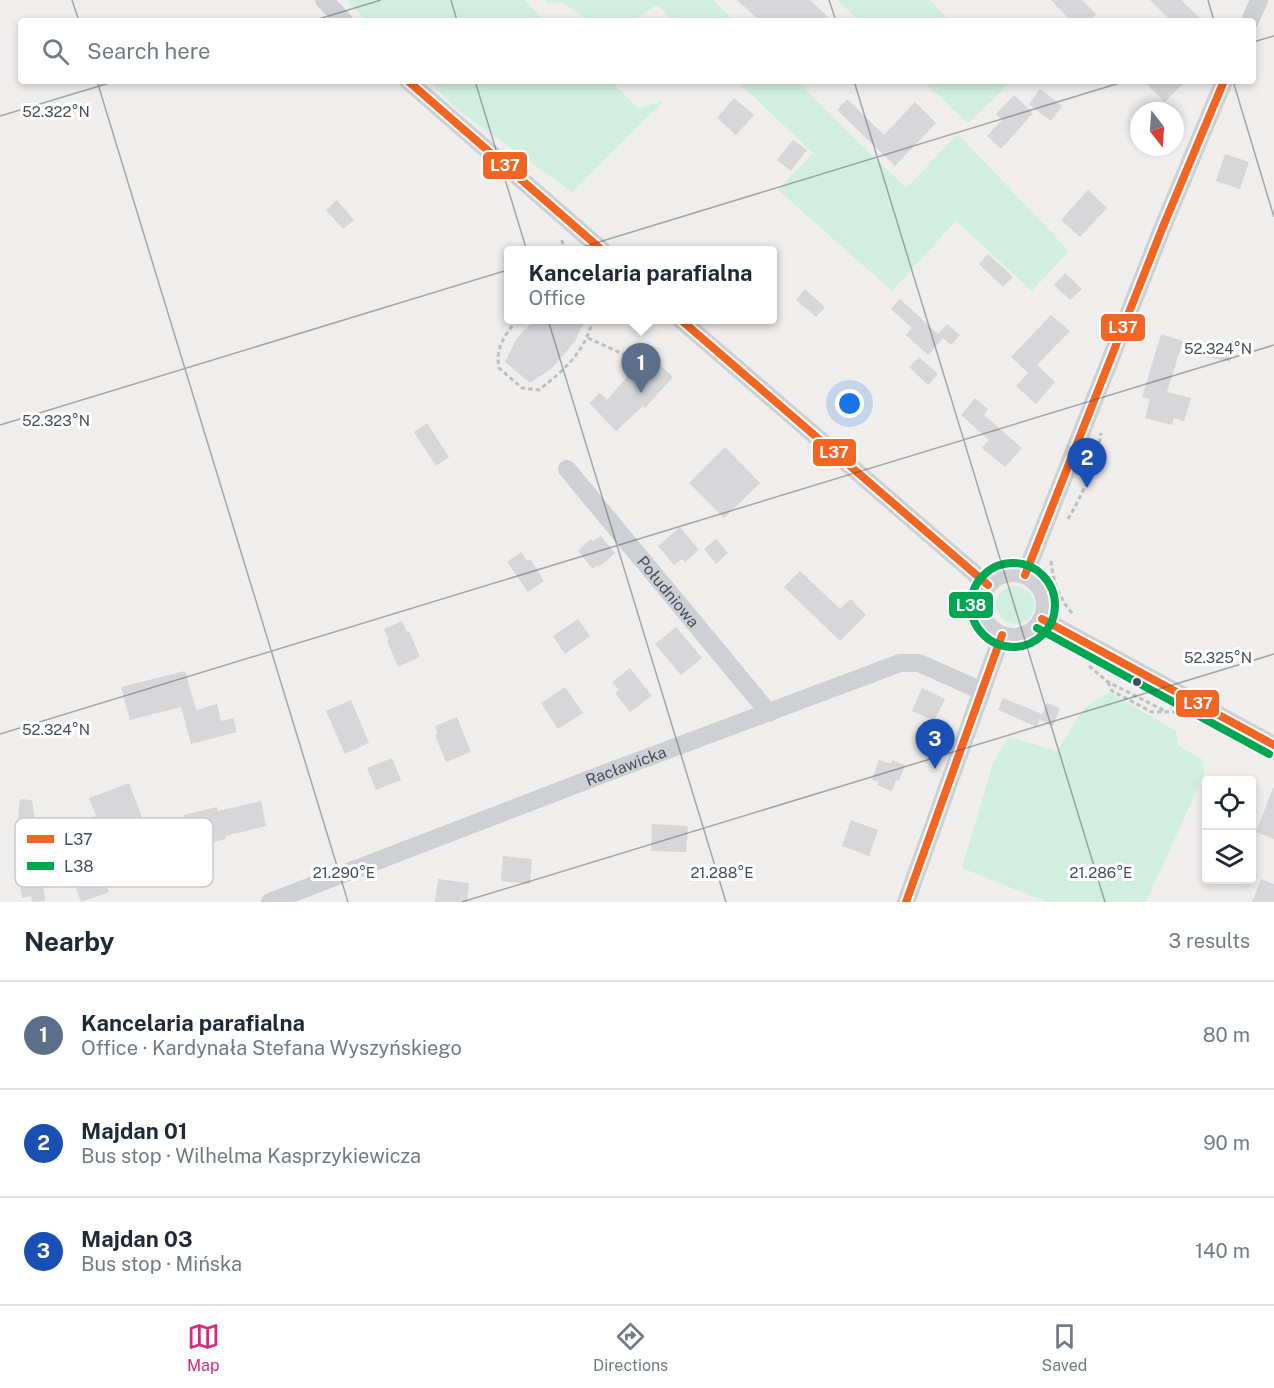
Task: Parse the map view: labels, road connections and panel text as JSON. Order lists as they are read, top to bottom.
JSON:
{
  "streets": {
    "street": ["Południowa", "Racławicka"]
  },
  "crossings": [
    ["Południowa", "Racławicka"]
  ],
  "lines": ["transit line L37", "transit line L38"],
  "legend": ["L37", "L38"],
  "north": "bottom",
  "page": {
    "search": "Search here",
    "popup": ["Kancelaria parafialna", "Office"],
    "pins": ["1", "2", "3"],
    "heading": ["Nearby", "3 results"],
    "list": [
      {
        "mark": "1",
        "name": "Kancelaria parafialna",
        "note": "Office · Kardynała Stefana Wyszyńskiego",
        "value": "80 m"
      },
      {
        "mark": "2",
        "name": "Majdan 01",
        "note": "Bus stop · Wilhelma Kasprzykiewicza",
        "value": "90 m"
      },
      {
        "mark": "3",
        "name": "Majdan 03",
        "note": "Bus stop · Mińska",
        "value": "140 m"
      }
    ],
    "nav": ["Map", "Directions", "Saved"]
  },
  "coordinates": [
    "52.322°N",
    "52.324°N",
    "52.323°N",
    "52.325°N",
    "21.290°E",
    "21.288°E",
    "21.286°E"
  ]
}
